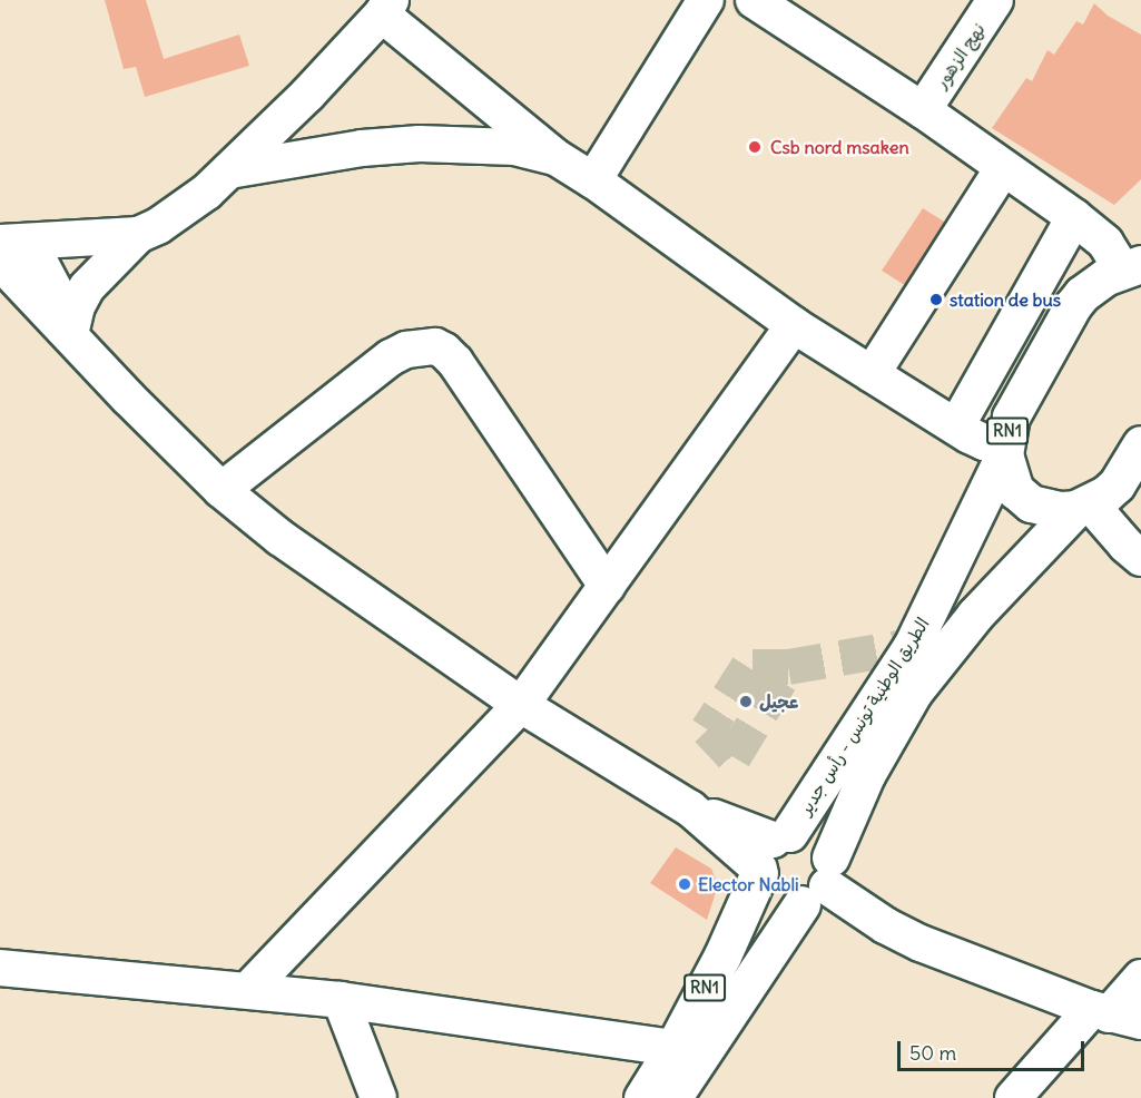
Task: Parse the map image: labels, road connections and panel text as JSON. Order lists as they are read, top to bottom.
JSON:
{
  "streets": {
    "main road": ["RN1", "الطريق الوطنية تونس - رأس جدير"],
    "street": ["نهج الزهور"]
  },
  "crossings": [
    ["RN1", "الطريق الوطنية تونس - رأس جدير"]
  ],
  "places": [
    "Csb nord msaken",
    "station de bus",
    "عجيل",
    "Elector Nabli"
  ],
  "scale_bar": "50 m"
}
